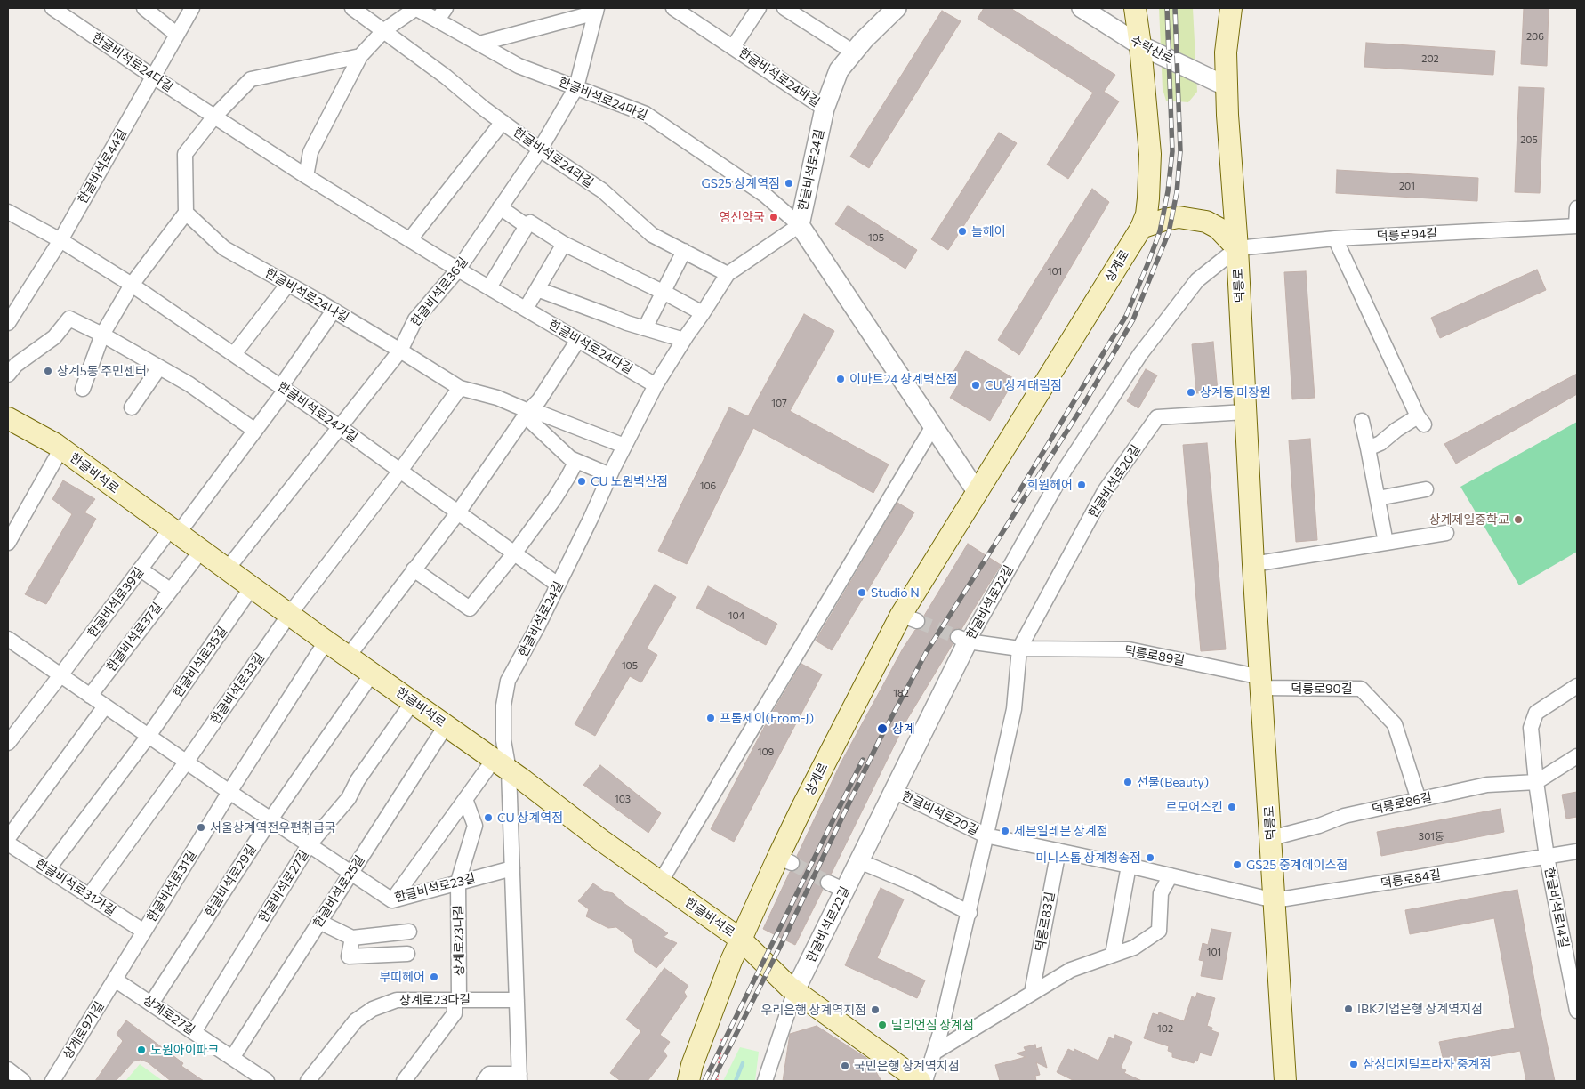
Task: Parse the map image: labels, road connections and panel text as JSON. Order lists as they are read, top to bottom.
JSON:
{
  "streets": {
    "main road": ["상계로", "덕릉로", "한글비석로"],
    "street": [
      "수락산로",
      "한글비석로24다길",
      "한글비석로24바길",
      "한글비석로24마길",
      "한글비석로24라길",
      "한글비석로44길",
      "한글비석로24길",
      "덕릉로94길",
      "한글비석로36길",
      "한글비석로24나길",
      "한글비석로24가길",
      "한글비석로20길",
      "한글비석로39길",
      "한글비석로22길",
      "한글비석로37길",
      "덕릉로89길",
      "한글비석로35길",
      "한글비석로33길",
      "덕릉로90길",
      "덕릉로86길",
      "덕릉로84길",
      "한글비석로29길",
      "한글비석로31길",
      "한글비석로27길",
      "한글비석로31가길",
      "한글비석로23길",
      "한글비석로25길",
      "한글비석로14길",
      "덕릉로83길",
      "상계로23나길",
      "상계로23다길",
      "상계로27길",
      "상계로9가길"
    ]
  },
  "crossings": [
    ["수락산로", "상계로"],
    ["수락산로", "덕릉로"],
    ["한글비석로24다길", "한글비석로44길"],
    ["한글비석로24다길", "한글비석로24길"],
    ["한글비석로24다길", "한글비석로36길"],
    ["한글비석로24바길", "한글비석로24길"],
    ["한글비석로24마길", "한글비석로24길"],
    ["한글비석로24마길", "한글비석로36길"],
    ["한글비석로24라길", "한글비석로24길"],
    ["한글비석로24라길", "한글비석로36길"],
    ["한글비석로44길", "한글비석로24가길"],
    ["한글비석로24길", "한글비석로24나길"],
    ["한글비석로24길", "한글비석로24가길"],
    ["한글비석로24길", "한글비석로"],
    ["덕릉로94길", "덕릉로"],
    ["덕릉로94길", "한글비석로22길"],
    ["상계로", "한글비석로"],
    ["덕릉로", "한글비석로20길"],
    ["덕릉로", "한글비석로22길"],
    ["덕릉로", "덕릉로89길"],
    ["덕릉로", "덕릉로90길"],
    ["덕릉로", "덕릉로86길"],
    ["덕릉로", "덕릉로84길"],
    ["한글비석로36길", "한글비석로24나길"],
    ["한글비석로36길", "한글비석로24가길"],
    ["한글비석로36길", "한글비석로"],
    ["한글비석로", "한글비석로39길"],
    ["한글비석로", "한글비석로22길"],
    ["한글비석로", "한글비석로37길"],
    ["한글비석로", "한글비석로35길"],
    ["한글비석로", "한글비석로33길"],
    ["한글비석로", "한글비석로29길"],
    ["한글비석로", "한글비석로31길"],
    ["한글비석로", "한글비석로27길"],
    ["한글비석로", "한글비석로25길"],
    ["한글비석로20길", "한글비석로22길"],
    ["한글비석로20길", "덕릉로89길"],
    ["덕릉로89길", "덕릉로90길"],
    ["한글비석로35길", "한글비석로31가길"],
    ["한글비석로33길", "한글비석로31가길"],
    ["덕릉로90길", "덕릉로86길"],
    ["덕릉로84길", "한글비석로14길"],
    ["한글비석로29길", "한글비석로23길"],
    ["한글비석로29길", "상계로27길"],
    ["한글비석로31길", "한글비석로31가길"],
    ["한글비석로31길", "한글비석로23길"],
    ["한글비석로31길", "상계로27길"],
    ["한글비석로31길", "상계로9가길"],
    ["한글비석로27길", "한글비석로23길"],
    ["한글비석로27길", "상계로27길"],
    ["한글비석로23길", "한글비석로25길"],
    ["한글비석로23길", "상계로23나길"],
    ["한글비석로25길", "상계로27길"],
    ["상계로23나길", "상계로23다길"],
    ["상계로27길", "상계로9가길"]
  ],
  "places": [
    "GS25 상계역점",
    "영신약국",
    "늘헤어",
    "상계5동 주민센터",
    "이마트24 상계벽산점",
    "CU 상계대림점",
    "상계동 미장원",
    "CU 노원벽산점",
    "희원헤어",
    "상계제일중학교",
    "Studio N",
    "프롬제이(From-J)",
    "상계",
    "선물(Beauty)",
    "르모어스킨",
    "CU 상계역점",
    "서울상계역전우편취급국",
    "세븐일레븐 상계점",
    "미니스톱 상계청송점",
    "GS25 중계에이스점",
    "부띠헤어",
    "IBK기업은행 상계역지점",
    "우리은행 상계역지점",
    "밀리언짐 상계점",
    "노원아이파크",
    "삼성디지털프라자 중계점",
    "국민은행 상계역지점"
  ],
  "house_numbers": [
    "206",
    "202",
    "205",
    "201",
    "105",
    "101",
    "107",
    "106",
    "104",
    "105",
    "182",
    "109",
    "103",
    "301동",
    "101",
    "102"
  ]
}
